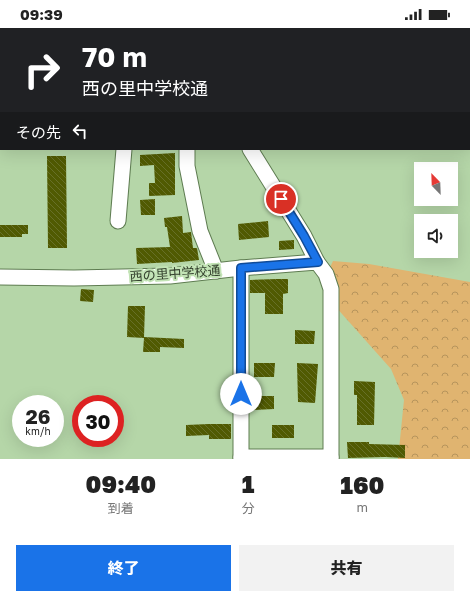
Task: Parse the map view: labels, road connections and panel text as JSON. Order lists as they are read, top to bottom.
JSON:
{
  "streets": {
    "street": ["西の里中学校通"]
  },
  "north": "top left",
  "page": {
    "status": "09:39",
    "turn": ["70 m", "西の里中学校通"],
    "then": "その先",
    "speed": "26 km/h",
    "limit": "30",
    "eta": [
      "09:40",
      "到着",
      "1",
      "分",
      "160",
      "m"
    ],
    "buttons": ["終了", "共有"]
  }
}
